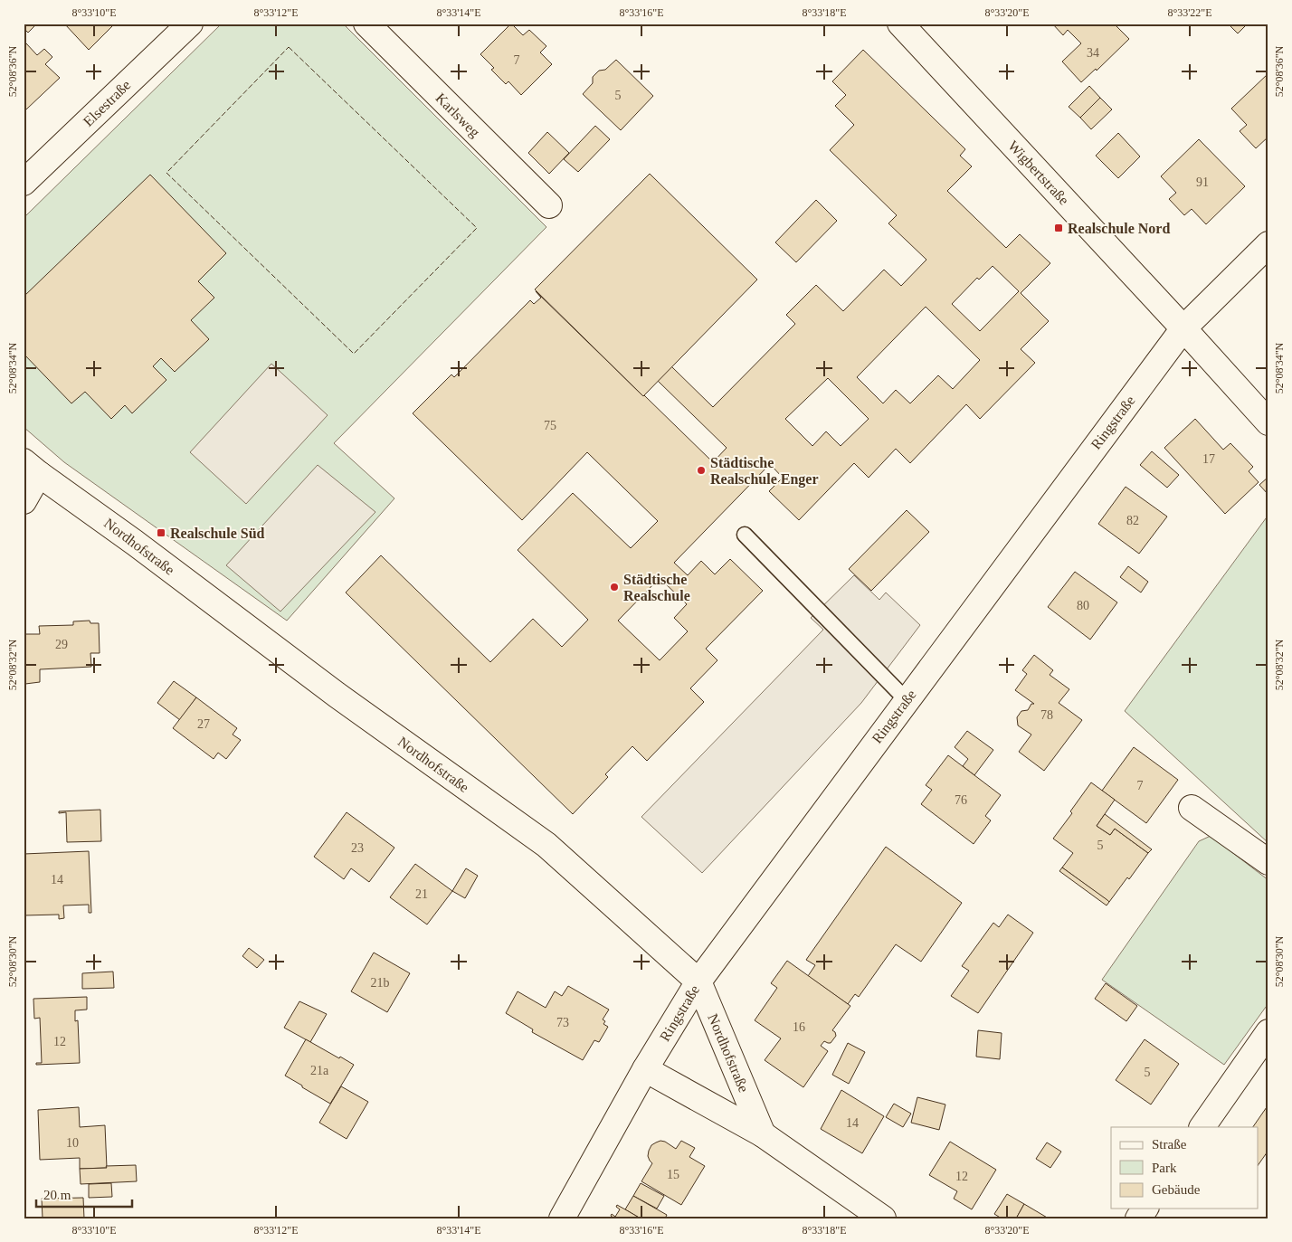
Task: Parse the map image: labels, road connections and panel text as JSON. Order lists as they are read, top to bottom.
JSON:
{
  "streets": {
    "street": [
      "Elsestraße",
      "Karlsweg",
      "Wigbertstraße",
      "Ringstraße",
      "Nordhofstraße"
    ]
  },
  "crossings": [
    ["Wigbertstraße", "Ringstraße"],
    ["Ringstraße", "Nordhofstraße"]
  ],
  "places": {
    "transit": ["Realschule Nord", "Realschule Süd"],
    "other": ["Städtische Realschule Enger", "Städtische Realschule"]
  },
  "house_numbers": [
    "34",
    "7",
    "5",
    "91",
    "75",
    "17",
    "82",
    "80",
    "29",
    "78",
    "27",
    "7",
    "76",
    "5",
    "23",
    "14",
    "21",
    "21b",
    "73",
    "16",
    "12",
    "21a",
    "5",
    "14",
    "10",
    "15",
    "12"
  ],
  "legend": ["Straße", "Park", "Gebäude"],
  "scale_bar": "20 m",
  "coordinates": [
    "8°33'10\"E",
    "8°33'12\"E",
    "8°33'14\"E",
    "8°33'16\"E",
    "8°33'18\"E",
    "8°33'20\"E",
    "8°33'22\"E",
    "52°08'36\"N",
    "52°08'34\"N",
    "52°08'32\"N",
    "52°08'30\"N"
  ]
}
